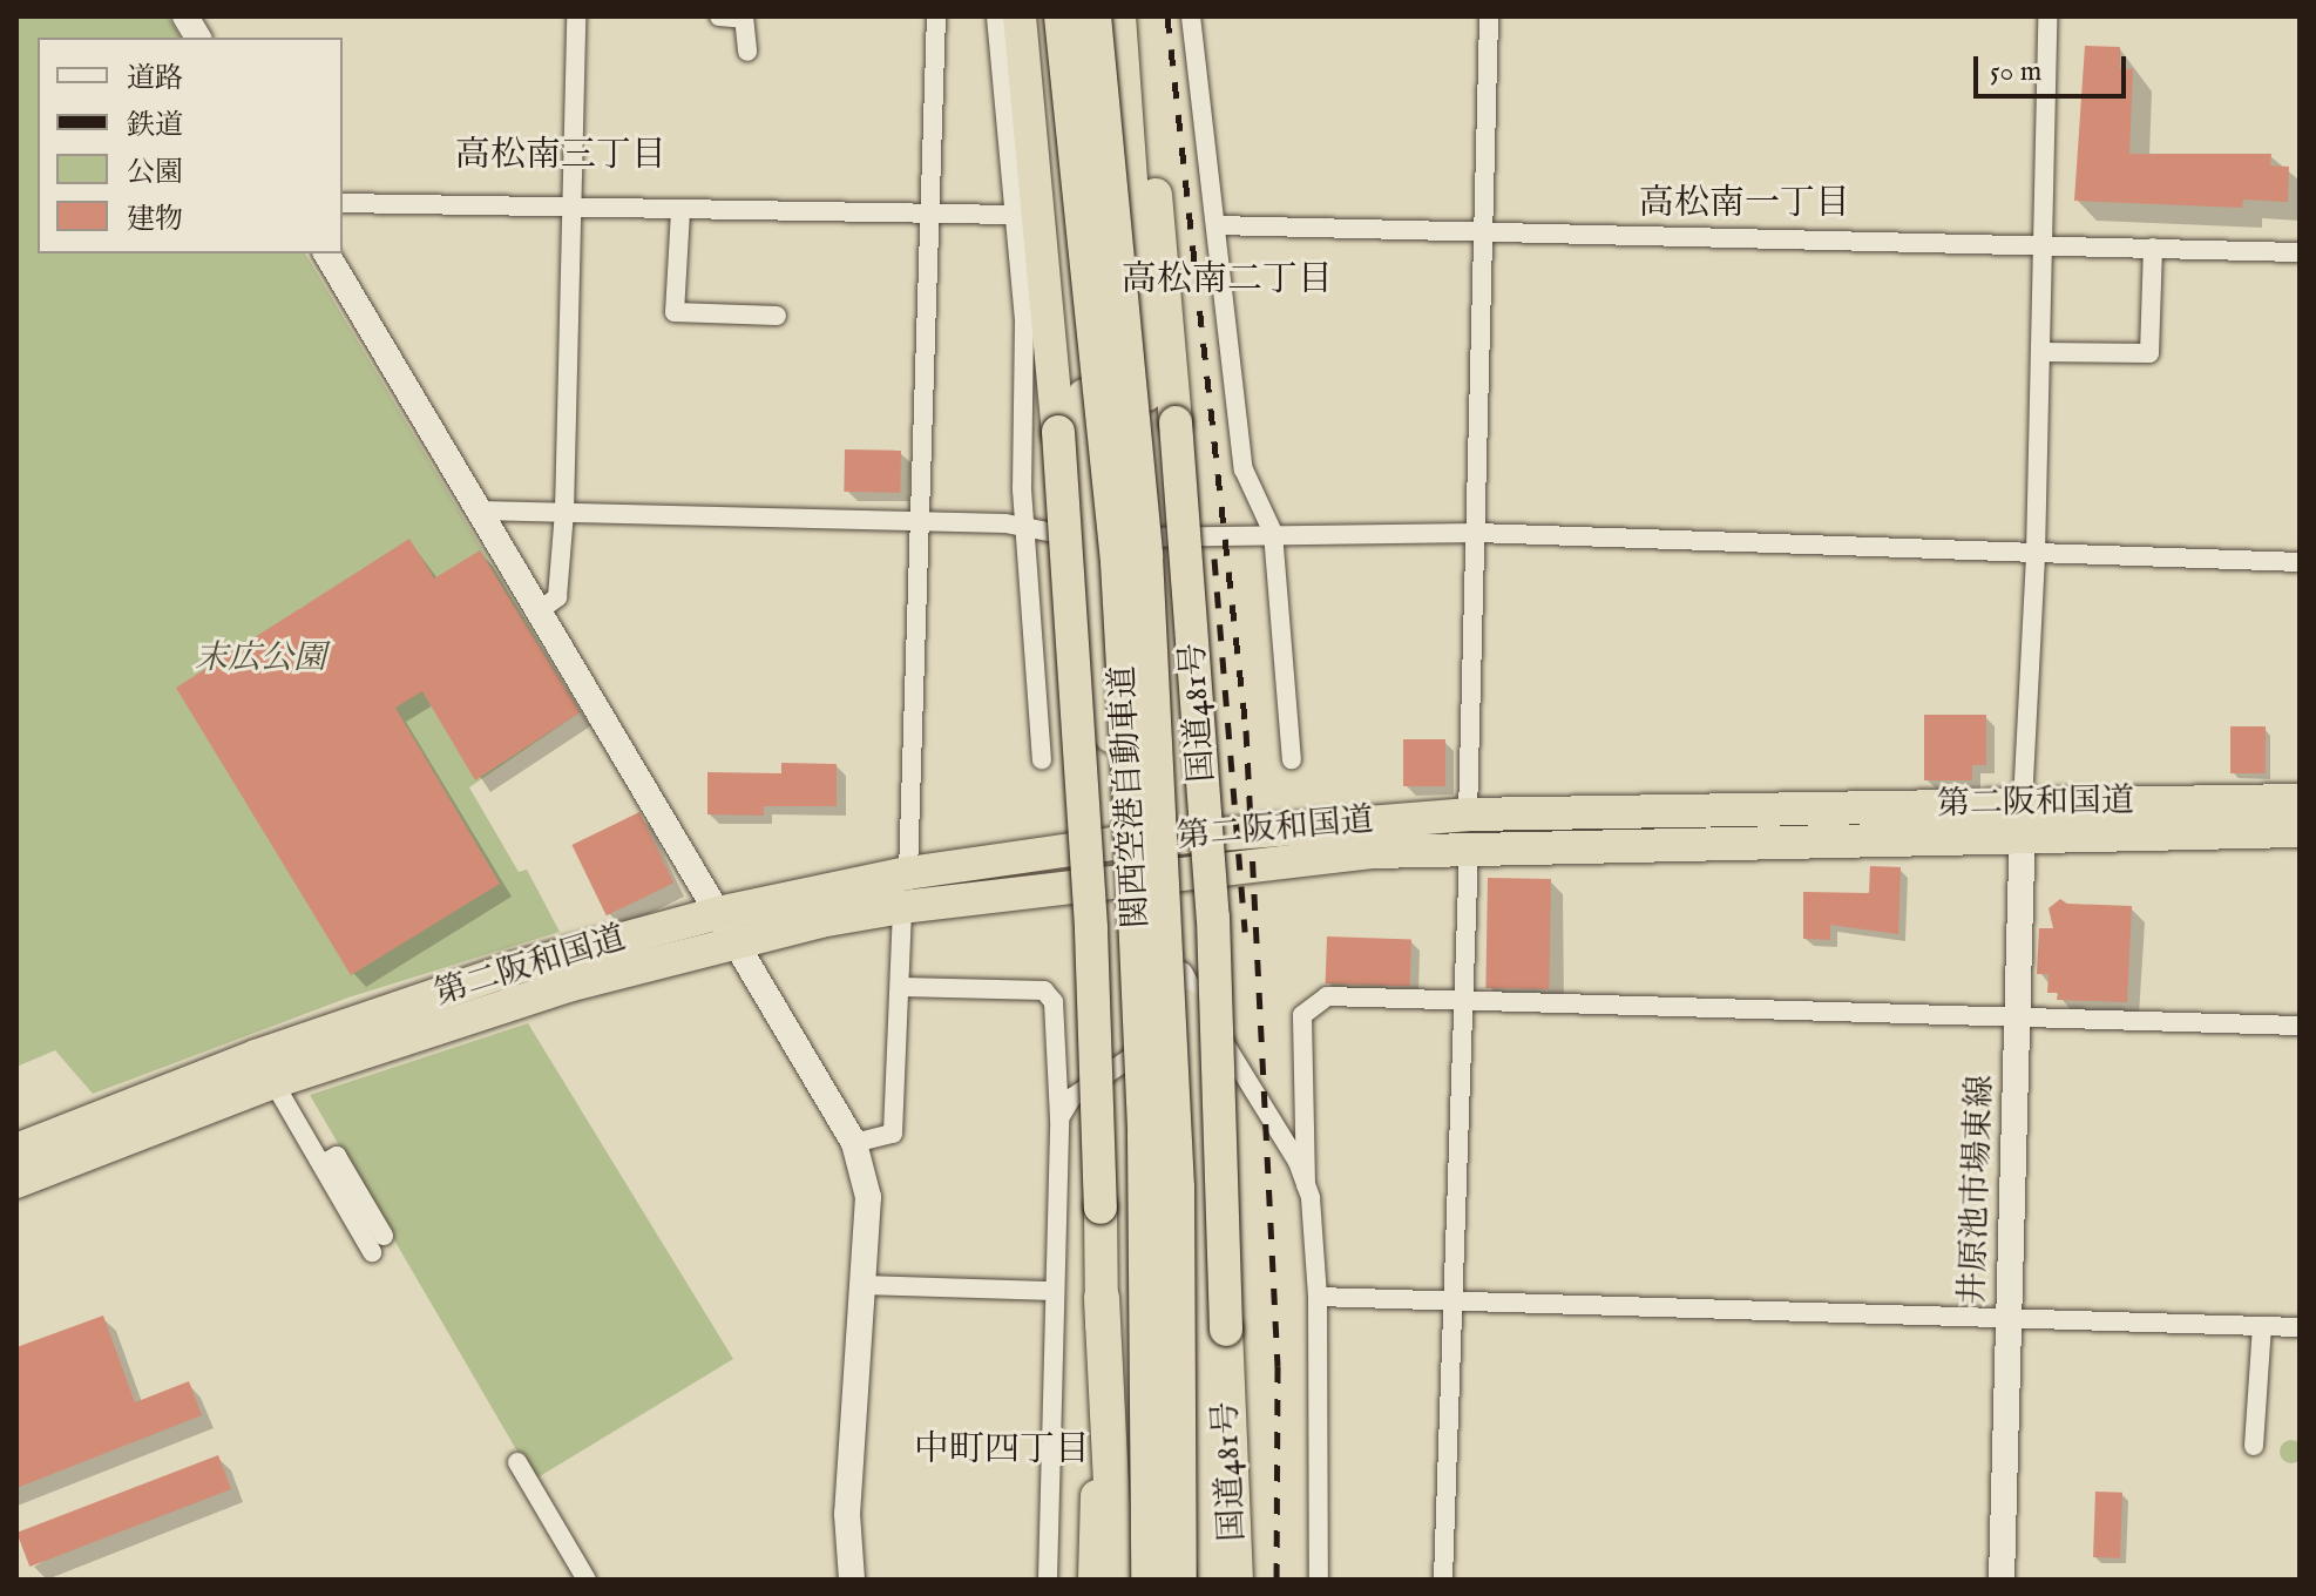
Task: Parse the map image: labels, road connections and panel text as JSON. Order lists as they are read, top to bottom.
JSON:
{
  "streets": {
    "highway": ["国道481号", "関西空港自動車道", "第二阪和国道"],
    "street": ["井原池市場東線"]
  },
  "crossings": [
    ["第二阪和国道", "井原池市場東線"]
  ],
  "districts": [
    "高松南三丁目",
    "高松南一丁目",
    "高松南二丁目",
    "中町四丁目"
  ],
  "parks": ["末広公園"],
  "legend": [
    "道路",
    "鉄道",
    "公園",
    "建物"
  ],
  "scale_bar": "50 m"
}
